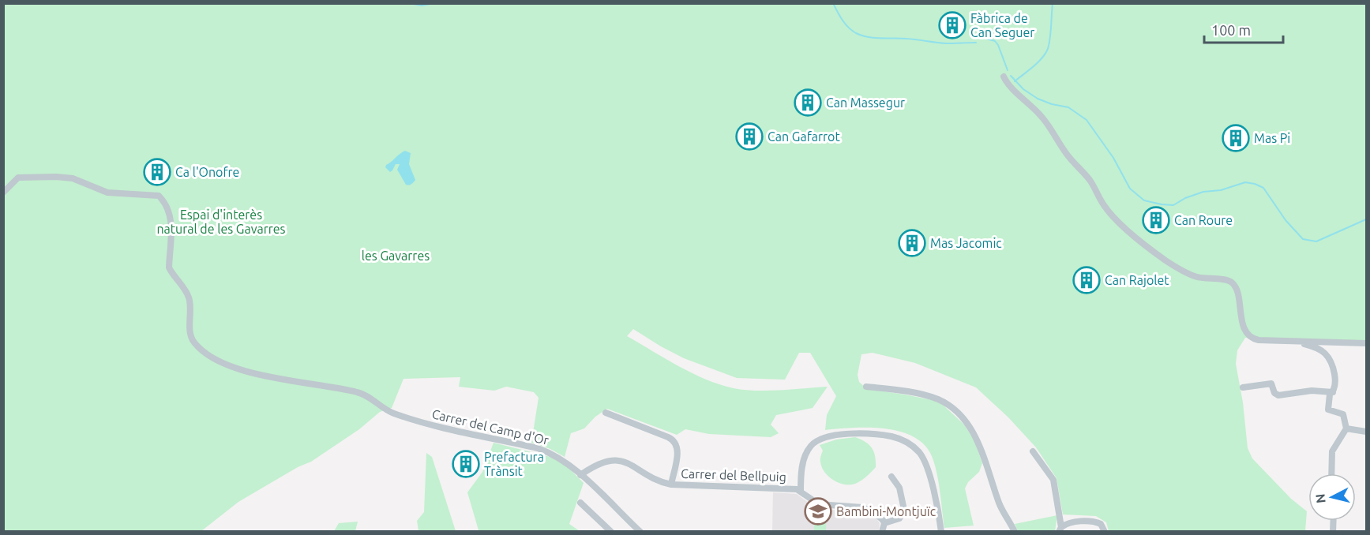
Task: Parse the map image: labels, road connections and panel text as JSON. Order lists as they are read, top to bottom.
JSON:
{
  "streets": {
    "street": ["Carrer del Camp d'Or", "Carrer del Bellpuig"]
  },
  "crossings": [
    ["Carrer del Camp d'Or", "Carrer del Bellpuig"]
  ],
  "parks": ["Espai d'interès natural de les Gavarres", "les Gavarres"],
  "places": {
    "building": [
      "Fàbrica de Can Seguer",
      "Can Massegur",
      "Can Gafarrot",
      "Mas Pi",
      "Ca l'Onofre",
      "Can Roure",
      "Mas Jacomic",
      "Can Rajolet",
      "Prefactura Trànsit"
    ],
    "school or university": ["Bambini-Montjuïc"]
  },
  "scale_bar": "100 m",
  "north": "left"
}
